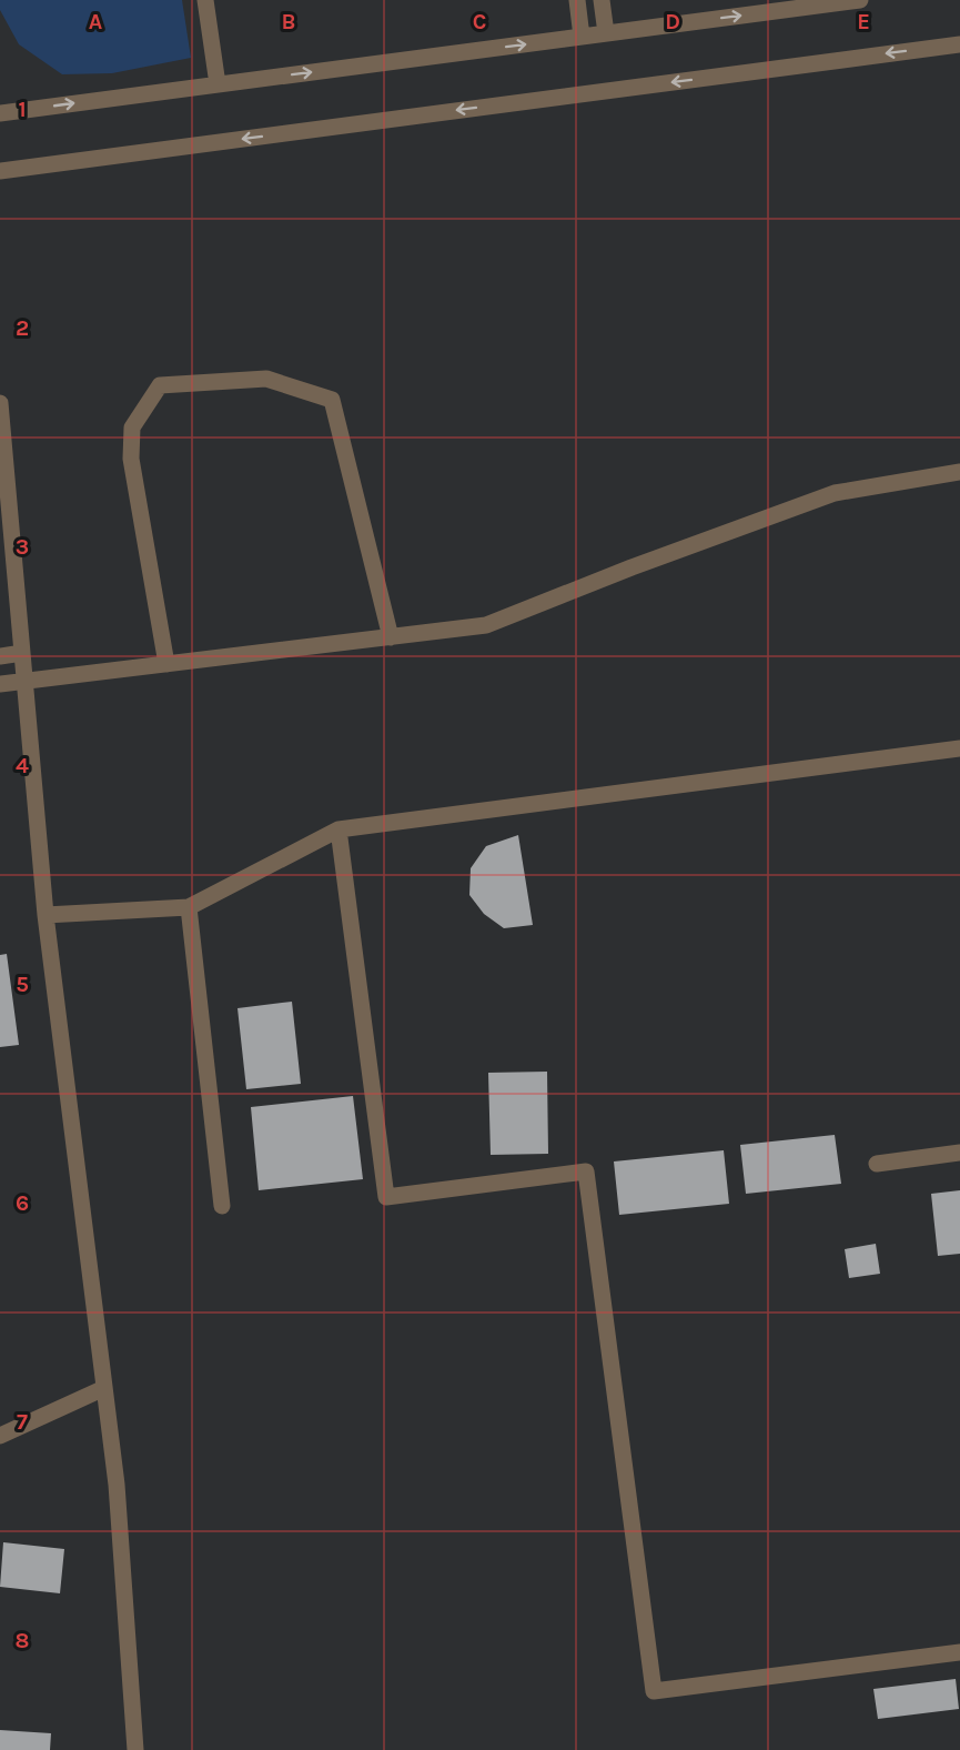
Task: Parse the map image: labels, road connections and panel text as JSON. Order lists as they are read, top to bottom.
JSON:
{
  "grid": {
    "columns": [
      "A",
      "B",
      "C",
      "D",
      "E"
    ],
    "rows": [
      "1",
      "2",
      "3",
      "4",
      "5",
      "6",
      "7",
      "8"
    ]
  }
}
